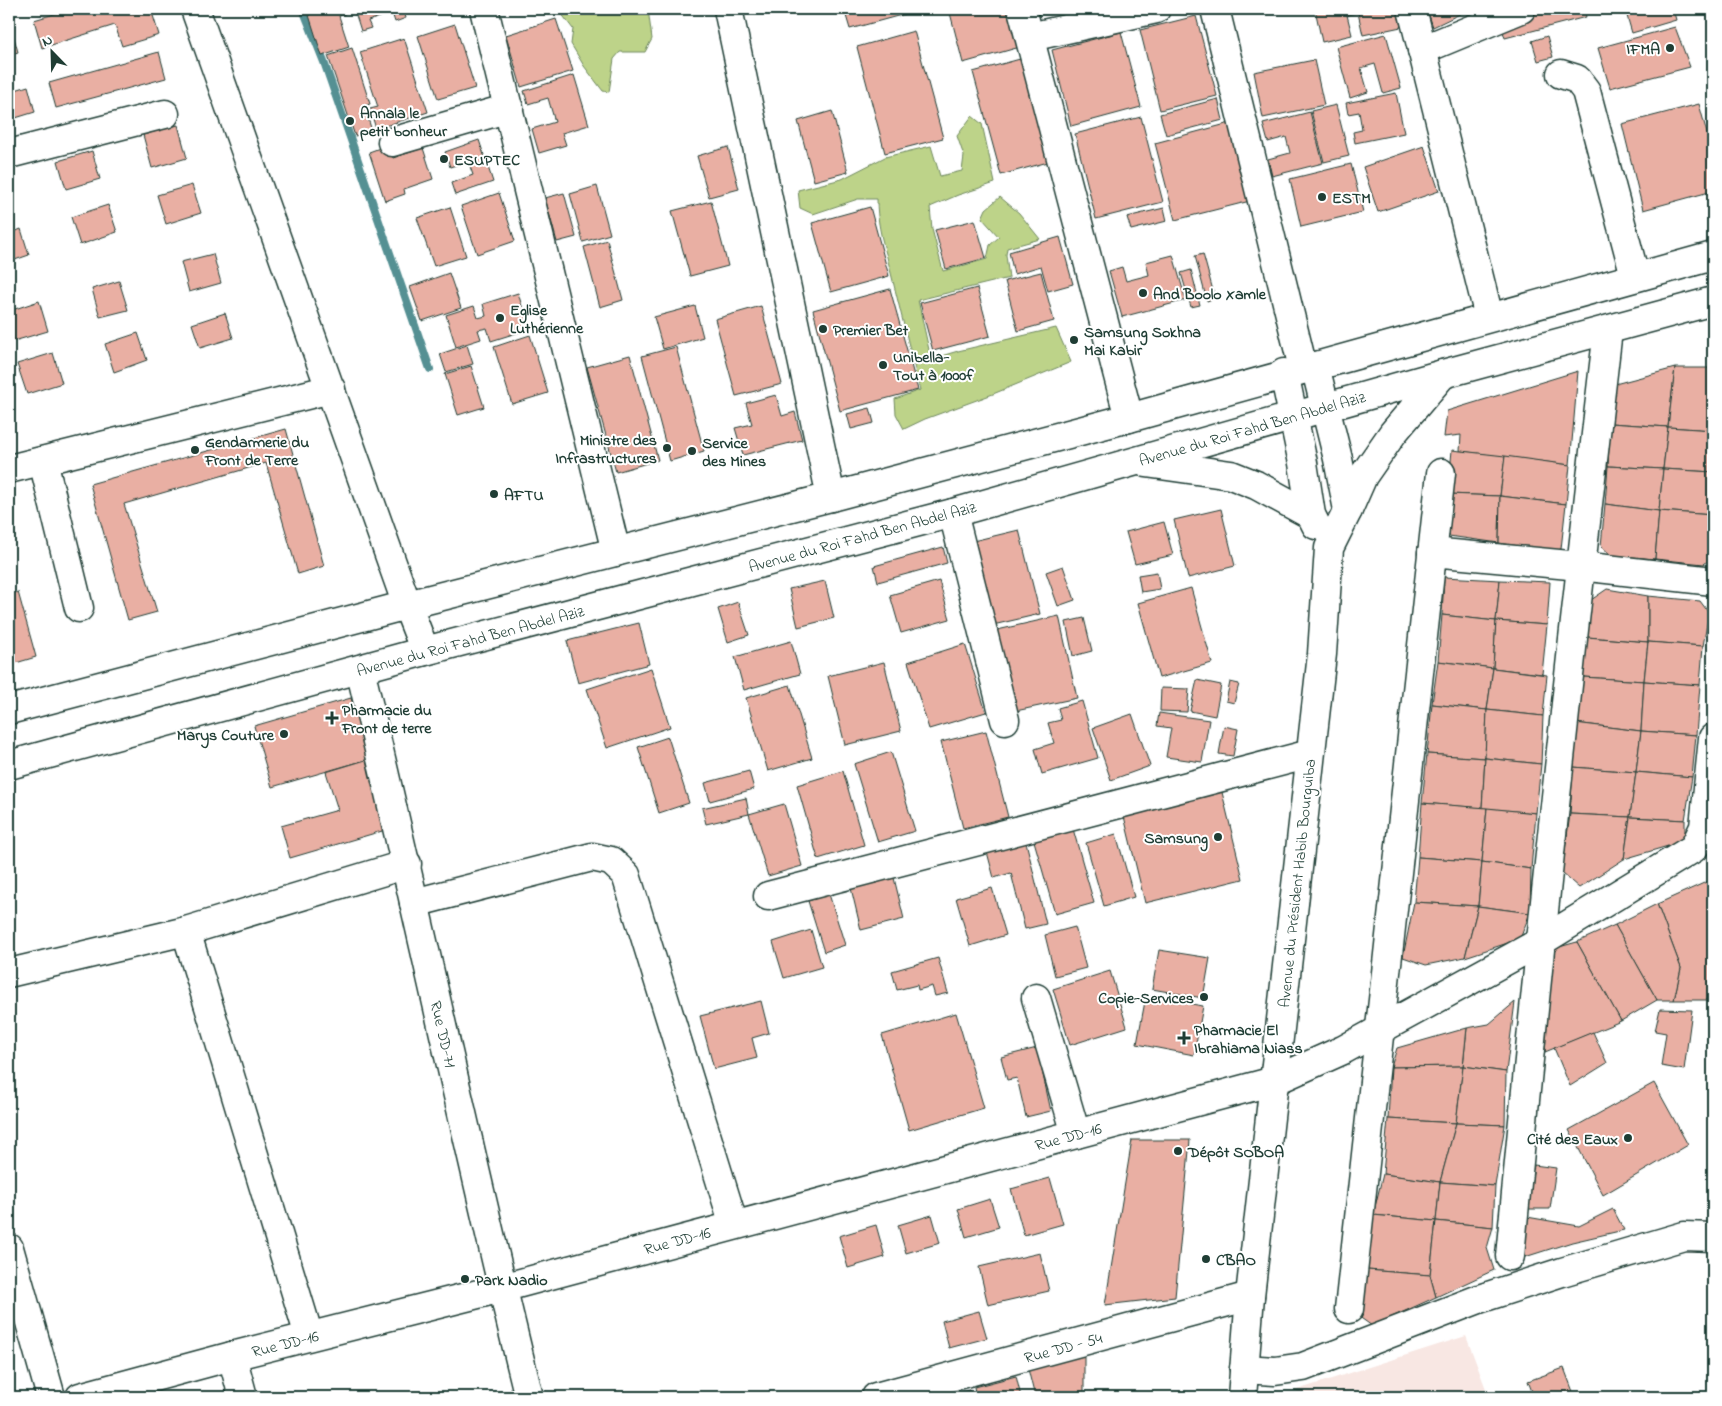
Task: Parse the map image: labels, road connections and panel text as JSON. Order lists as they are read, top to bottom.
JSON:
{
  "streets": {
    "street": [
      "Avenue du Roi Fahd Ben Abdel Aziz",
      "Avenue du Président Habib Bourguiba",
      "Rue DD-71",
      "Rue DD-16",
      "Rue DD - 54"
    ]
  },
  "crossings": [
    ["Avenue du Roi Fahd Ben Abdel Aziz", "Rue DD-71"],
    ["Avenue du Président Habib Bourguiba", "Rue DD-16"],
    ["Avenue du Président Habib Bourguiba", "Rue DD - 54"],
    ["Rue DD-71", "Rue DD-16"]
  ],
  "places": {
    "other": [
      "IFMA",
      "Annala le petit bonheur",
      "ESUPTEC",
      "ESTM",
      "And Boolo Xamle",
      "Eglise Luthérienne",
      "Premier Bet",
      "Samsung Sokhna Mai Kabir",
      "Unibella- Tout à 1000f",
      "Ministre des Infrastructures",
      "Gendarmerie du Front de Terre",
      "Service des Mines",
      "AFTU",
      "Marys Couture",
      "Samsung",
      "Copie-Services",
      "Cité des Eaux",
      "Dépôt SOBOA",
      "CBAO",
      "Park Nadio"
    ],
    "health": ["Pharmacie du Front de terre", "Pharmacie El Ibrahiama Niass"]
  },
  "north": "top left"
}
